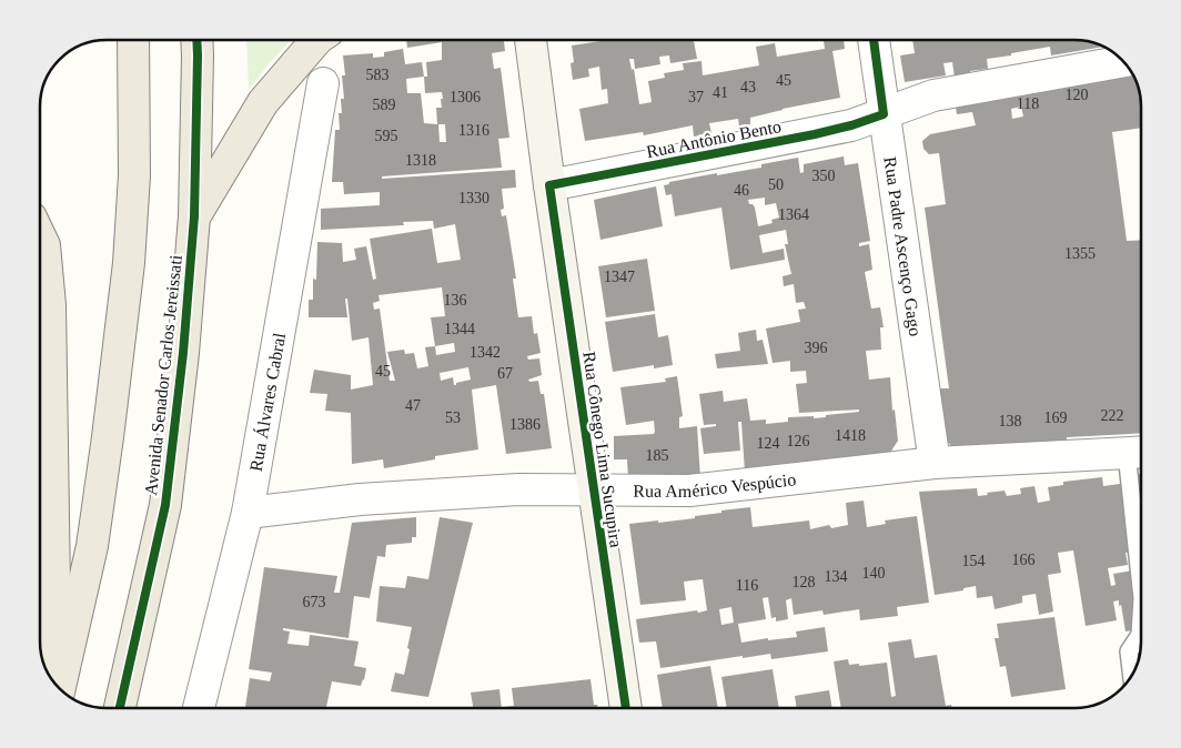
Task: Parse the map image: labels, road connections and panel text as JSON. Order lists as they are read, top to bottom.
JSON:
{
  "streets": {
    "main road": ["Avenida Senador Carlos Jereissati"],
    "street": [
      "Rua Antônio Bento",
      "Rua Padre Ascenço Gago",
      "Rua Álvares Cabral",
      "Rua Cônego Lima Sucupira",
      "Rua Américo Vespúcio"
    ]
  },
  "crossings": [
    ["Rua Antônio Bento", "Rua Padre Ascenço Gago"],
    ["Rua Antônio Bento", "Rua Cônego Lima Sucupira"],
    ["Rua Padre Ascenço Gago", "Rua Américo Vespúcio"],
    ["Rua Álvares Cabral", "Rua Américo Vespúcio"],
    ["Rua Cônego Lima Sucupira", "Rua Américo Vespúcio"]
  ],
  "house_numbers": [
    "583",
    "45",
    "43",
    "41",
    "120",
    "1306",
    "37",
    "118",
    "589",
    "1316",
    "595",
    "1318",
    "350",
    "50",
    "46",
    "1330",
    "1364",
    "1355",
    "1347",
    "136",
    "1344",
    "396",
    "1342",
    "45",
    "67",
    "47",
    "222",
    "53",
    "169",
    "138",
    "1386",
    "1418",
    "126",
    "124",
    "185",
    "166",
    "154",
    "140",
    "134",
    "128",
    "116",
    "673"
  ]
}
